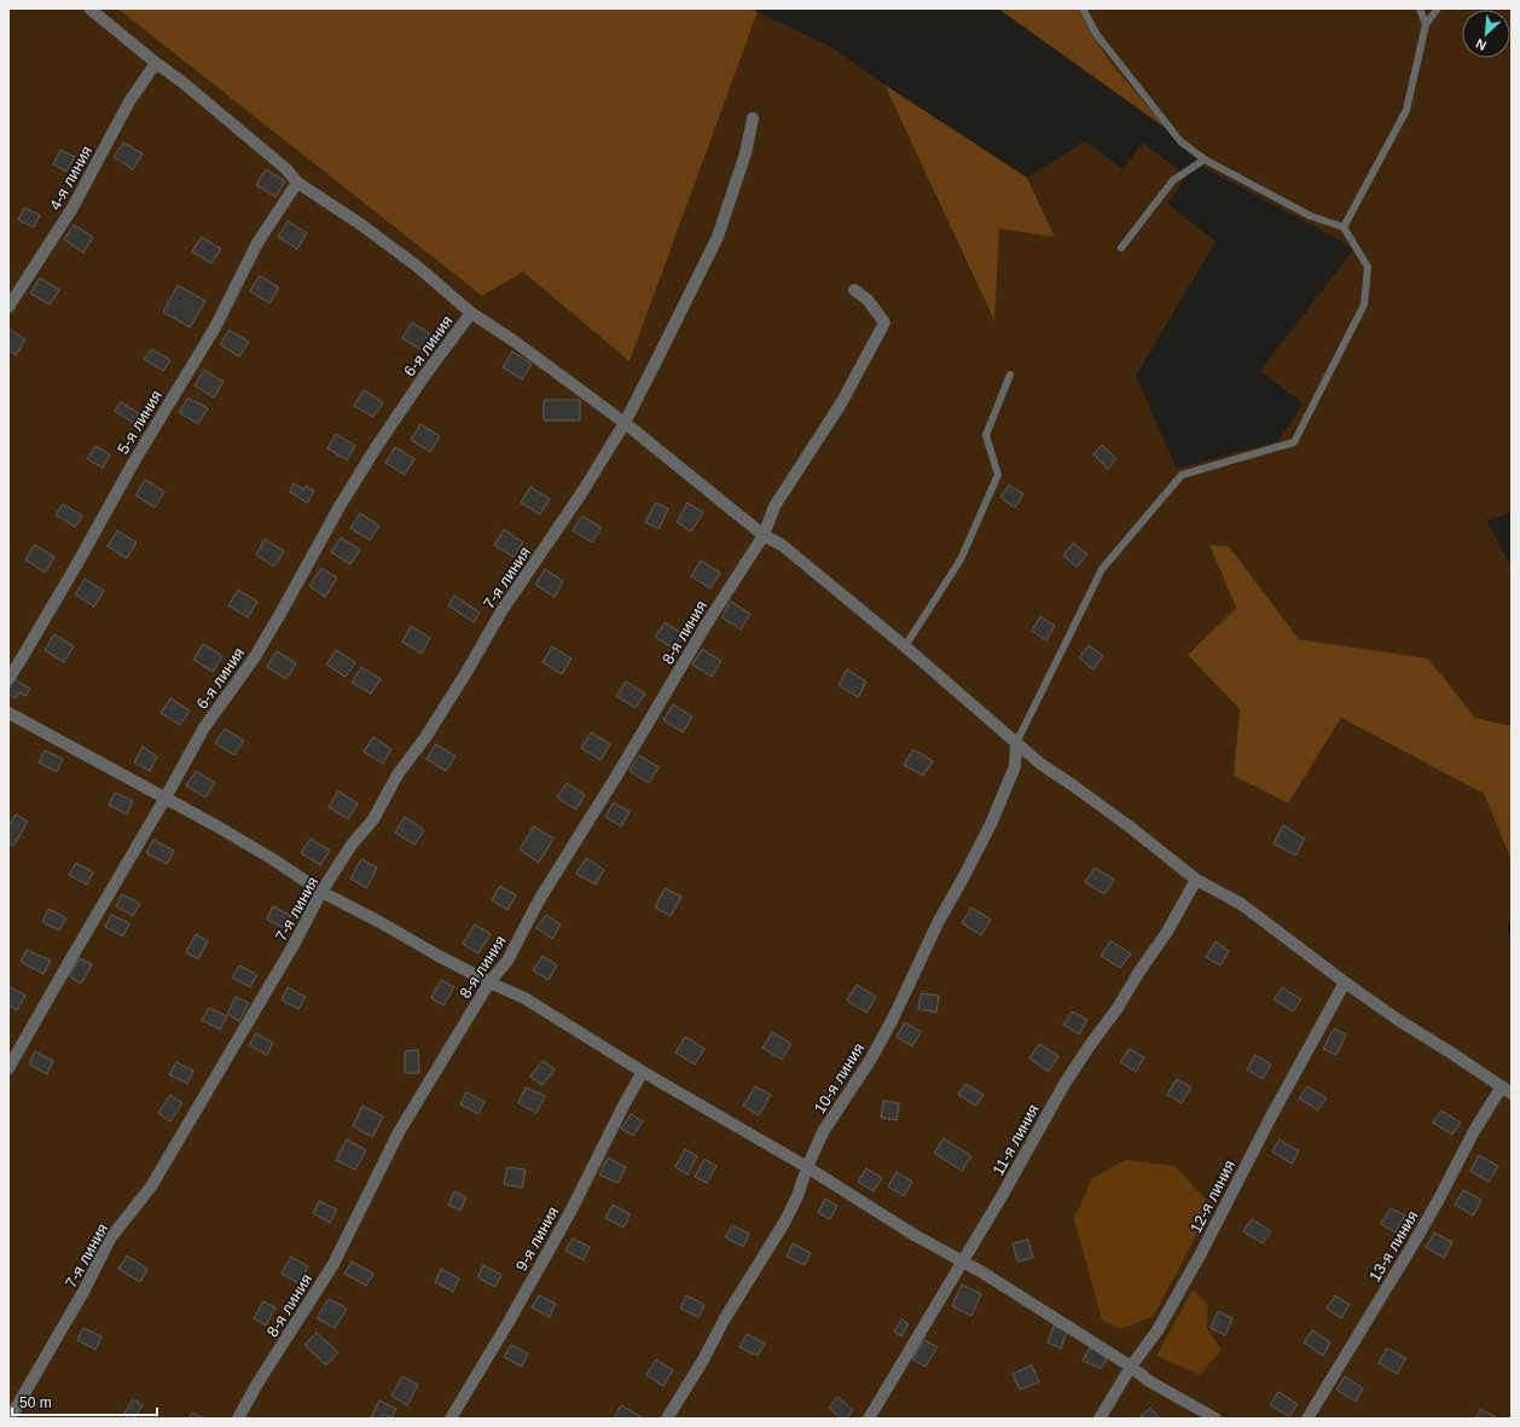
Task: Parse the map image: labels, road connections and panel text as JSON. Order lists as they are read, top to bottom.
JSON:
{
  "streets": {
    "street": [
      "4-я линия",
      "6-я линия",
      "5-я линия",
      "7-я линия",
      "8-я линия",
      "10-я линия",
      "11-я линия",
      "12-я линия",
      "9-я линия",
      "13-я линия"
    ]
  },
  "scale_bar": "50 m",
  "north": "bottom left"
}
